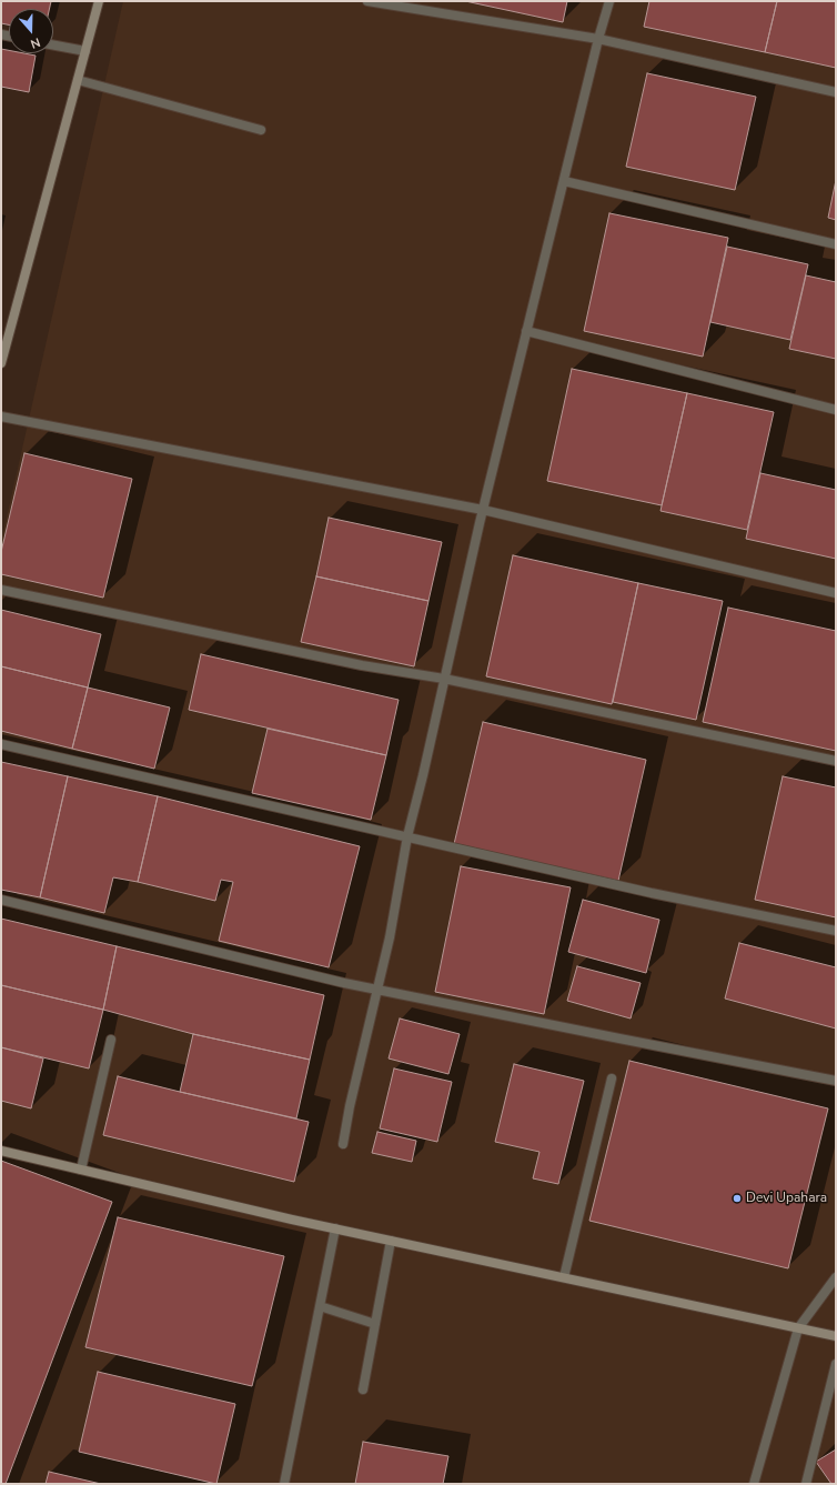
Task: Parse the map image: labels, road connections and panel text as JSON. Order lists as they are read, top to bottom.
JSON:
{
  "places": ["Devi Upahara"],
  "north": "bottom"
}
